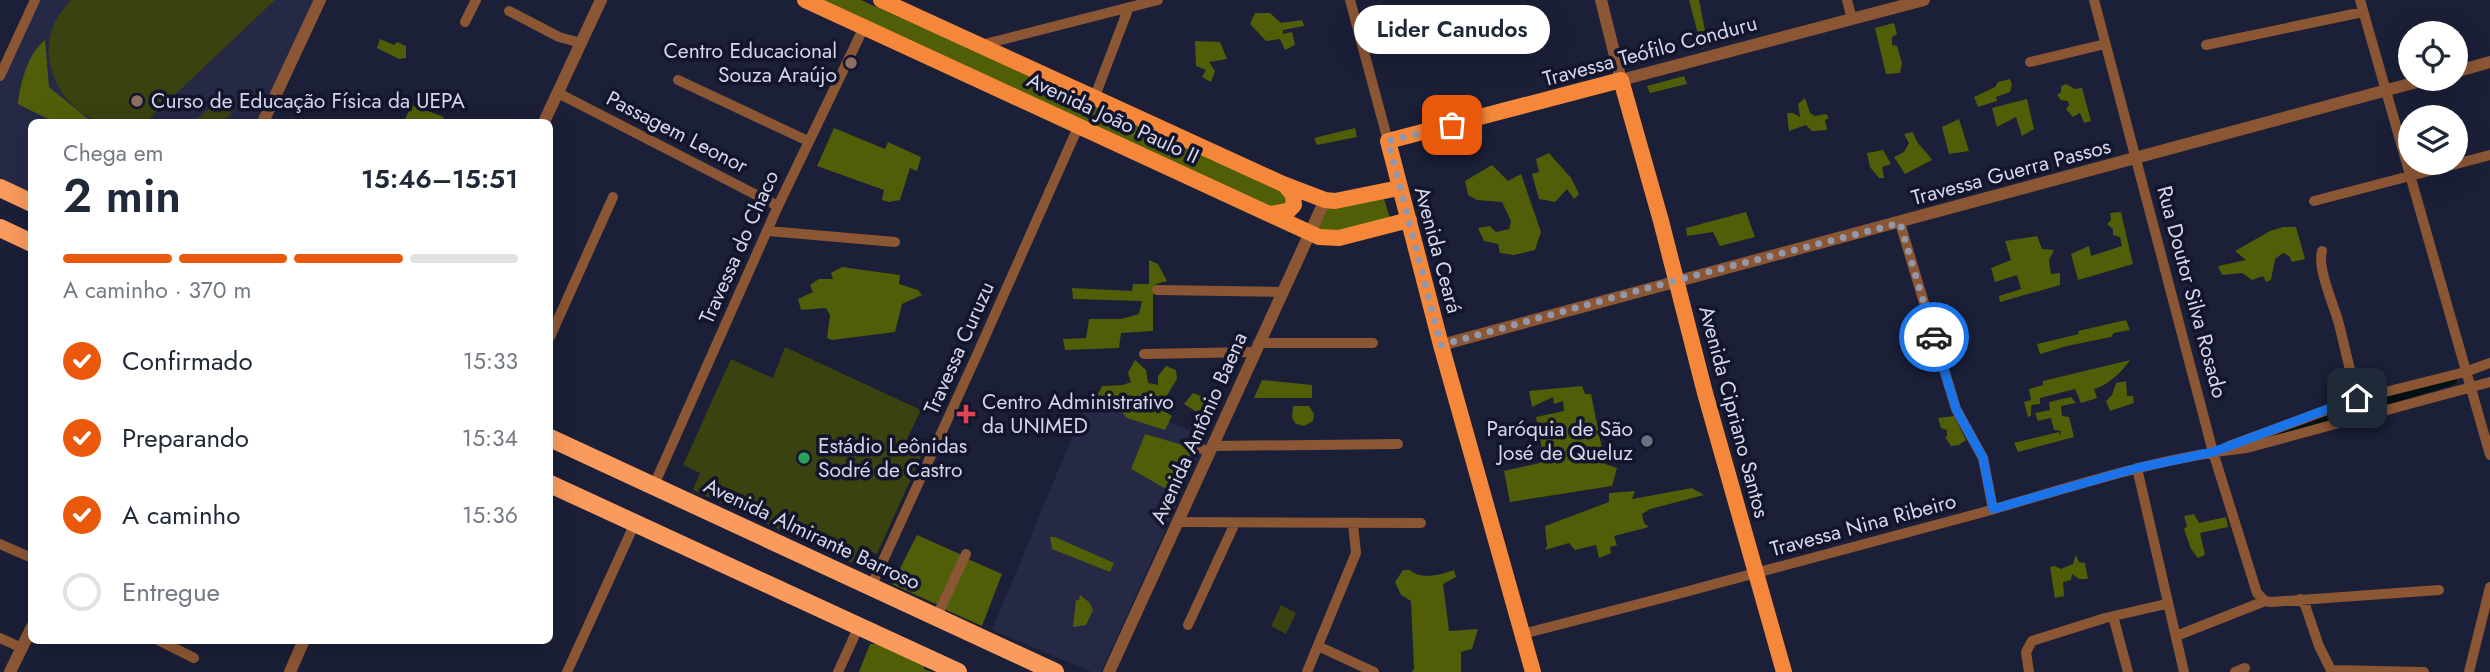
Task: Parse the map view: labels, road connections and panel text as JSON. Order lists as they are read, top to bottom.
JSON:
{
  "streets": {
    "highway": ["Avenida Almirante Barroso"],
    "main road": [
      "Travessa Teófilo Conduru",
      "Avenida João Paulo II",
      "Avenida Ceará",
      "Avenida Cipriano Santos"
    ],
    "street": [
      "Passagem Leonor",
      "Travessa Guerra Passos",
      "Travessa do Chaco",
      "Rua Doutor Silva Rosado",
      "Travessa Curuzu",
      "Avenida Antônio Baena",
      "Travessa Nina Ribeiro"
    ]
  },
  "crossings": [
    ["Travessa Teófilo Conduru", "Avenida Ceará"],
    ["Travessa Teófilo Conduru", "Avenida Cipriano Santos"],
    ["Avenida João Paulo II", "Travessa do Chaco"],
    ["Avenida João Paulo II", "Avenida Ceará"],
    ["Avenida João Paulo II", "Travessa Curuzu"],
    ["Avenida João Paulo II", "Avenida Antônio Baena"],
    ["Passagem Leonor", "Travessa do Chaco"],
    ["Travessa Guerra Passos", "Avenida Ceará"],
    ["Travessa Guerra Passos", "Rua Doutor Silva Rosado"],
    ["Travessa Guerra Passos", "Avenida Cipriano Santos"],
    ["Travessa do Chaco", "Avenida Almirante Barroso"],
    ["Avenida Ceará", "Travessa Nina Ribeiro"],
    ["Rua Doutor Silva Rosado", "Travessa Nina Ribeiro"],
    ["Travessa Curuzu", "Avenida Almirante Barroso"],
    ["Avenida Cipriano Santos", "Travessa Nina Ribeiro"]
  ],
  "places": {
    "other": [
      "Centro Educacional Souza Araújo",
      "Curso de Educação Física da UEPA",
      "Lider Canudos",
      "Paróquia de São José de Queluz",
      "Estádio Leônidas Sodré de Castro"
    ],
    "health": ["Centro Administrativo da UNIMED"]
  },
  "page": {
    "bubble": "Lider Canudos",
    "heading": ["2 min", "Chega em", "15:46–15:51"],
    "bar": "A caminho · 370 m",
    "list": [
      ["Confirmado", "15:33"],
      ["Preparando", "15:34"],
      ["A caminho", "15:36"],
      "Entregue"
    ]
  }
}
